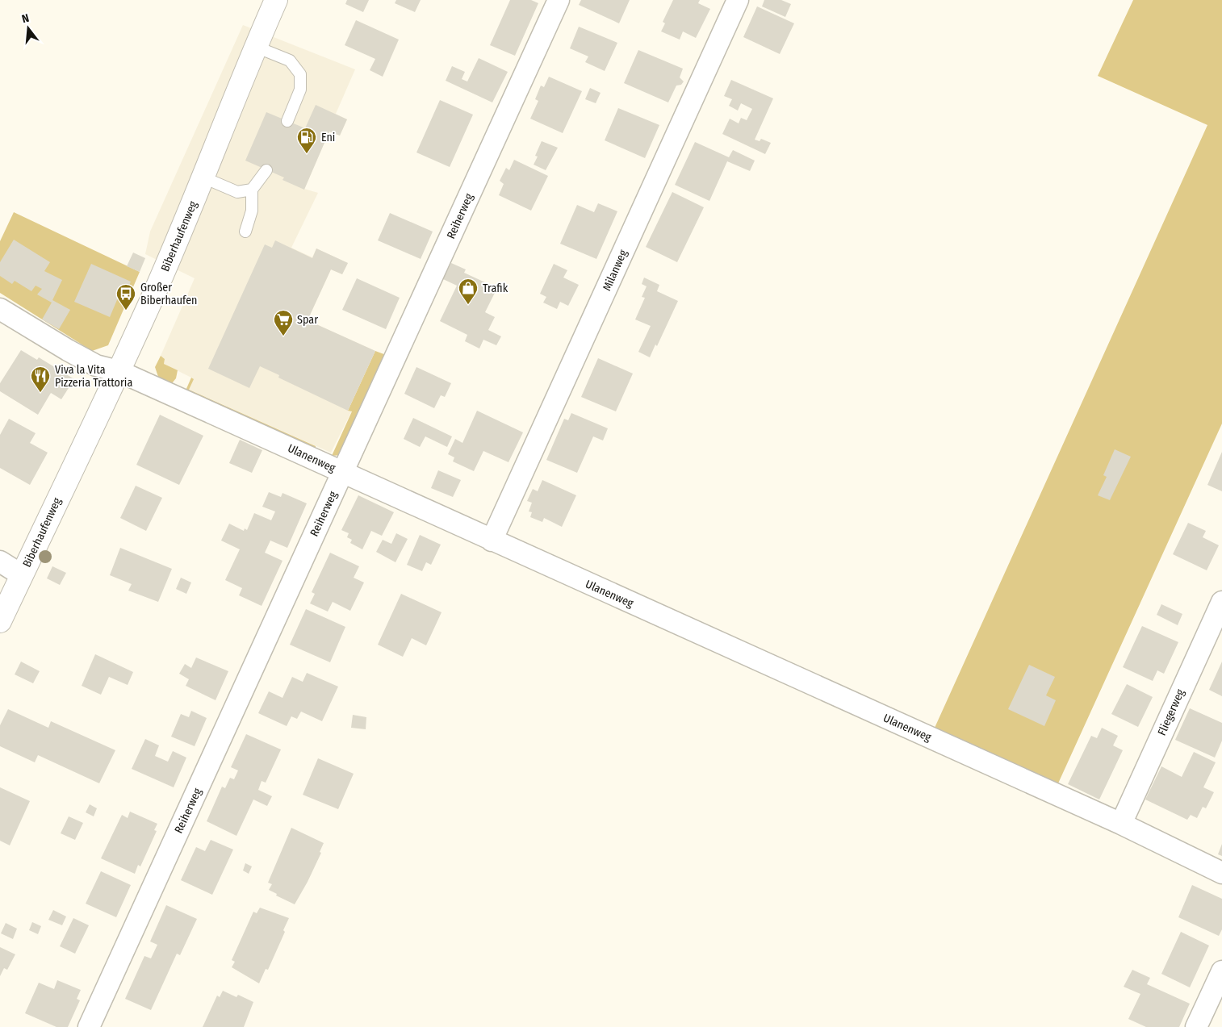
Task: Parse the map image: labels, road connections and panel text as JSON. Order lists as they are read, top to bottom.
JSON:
{
  "streets": {
    "main road": ["Biberhaufenweg"],
    "street": [
      "Reiherweg",
      "Milanweg",
      "Ulanenweg",
      "Fliegerweg"
    ]
  },
  "crossings": [
    ["Reiherweg", "Ulanenweg"],
    ["Biberhaufenweg", "Ulanenweg"],
    ["Milanweg", "Ulanenweg"],
    ["Ulanenweg", "Fliegerweg"]
  ],
  "places": {
    "fuel station": ["Eni"],
    "shop": ["Trafik"],
    "bus stop": ["Großer Biberhaufen"],
    "supermarket": ["Spar"],
    "restaurant": ["Viva la Vita Pizzeria Trattoria"]
  },
  "north": "top"
}
